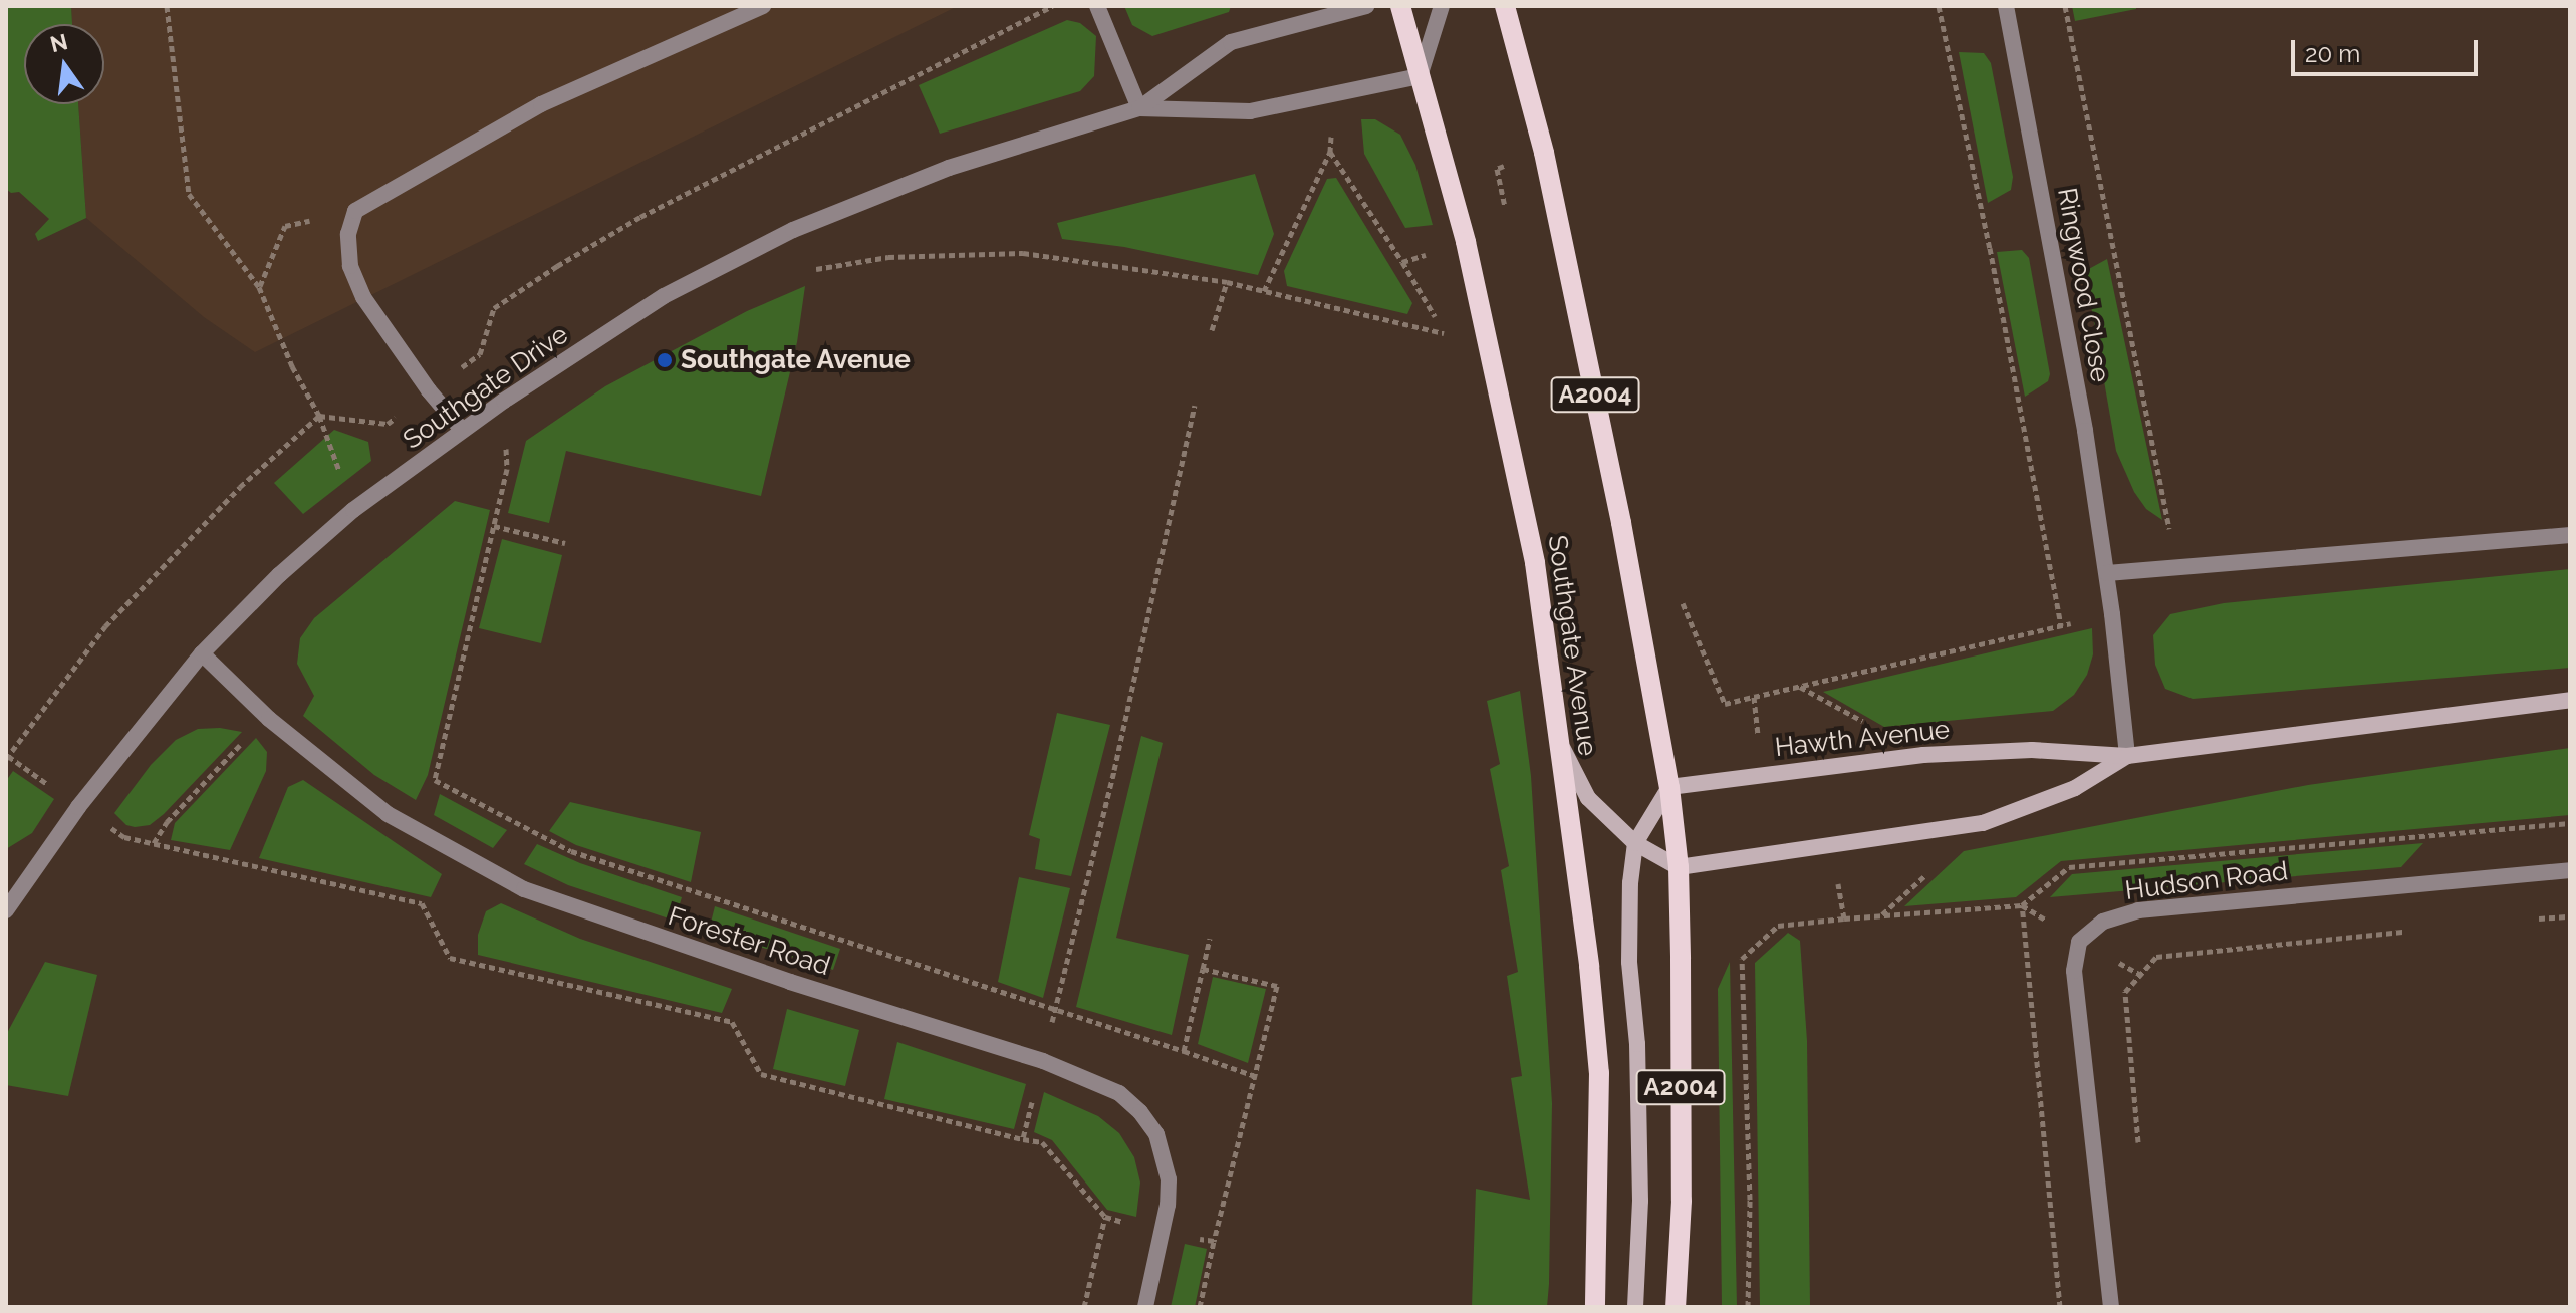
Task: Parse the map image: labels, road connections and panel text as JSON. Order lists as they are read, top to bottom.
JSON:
{
  "streets": {
    "main road": ["A2004", "Southgate Avenue"],
    "street": [
      "Ringwood Close",
      "Southgate Drive",
      "Hawth Avenue",
      "Hudson Road",
      "Forester Road"
    ]
  },
  "crossings": [
    ["Ringwood Close", "Hawth Avenue"],
    ["Southgate Drive", "Southgate Avenue"],
    ["Southgate Drive", "Forester Road"],
    ["A2004", "Hawth Avenue"]
  ],
  "places": ["Southgate Avenue"],
  "scale_bar": "20 m",
  "north": "top"
}
